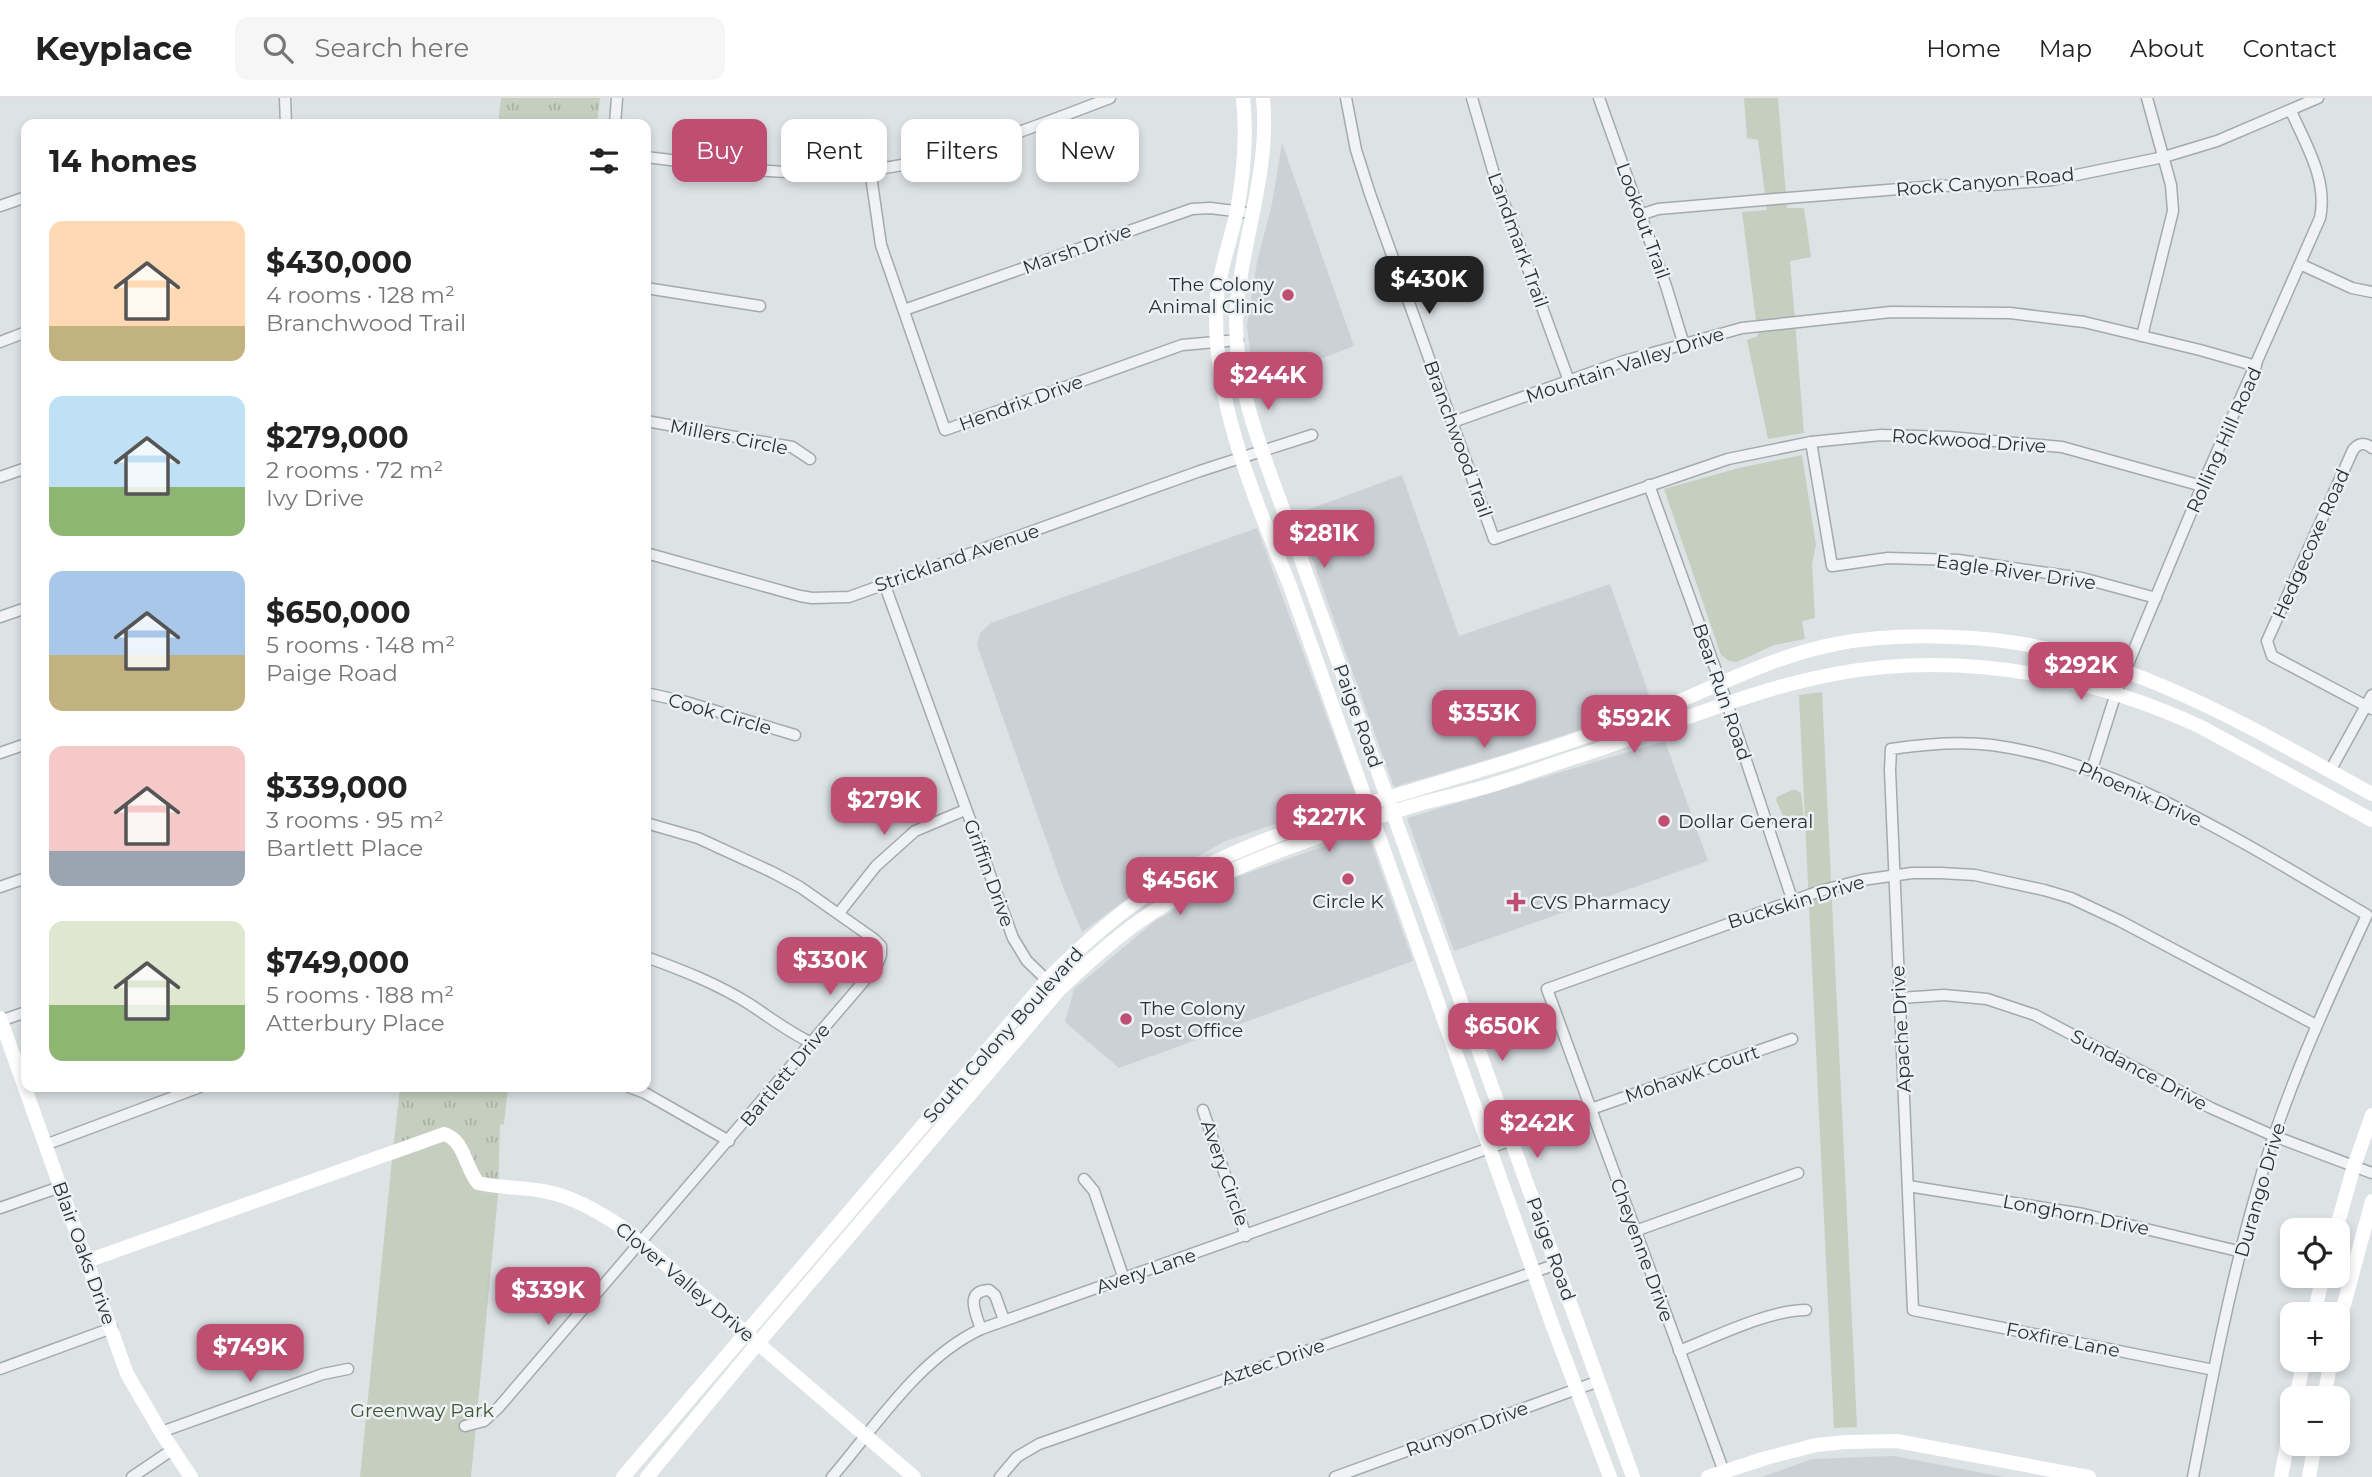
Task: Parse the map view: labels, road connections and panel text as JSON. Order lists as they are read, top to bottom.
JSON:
{
  "streets": {
    "main road": [
      "Paige Road",
      "South Colony Boulevard",
      "Blair Oaks Drive",
      "Clover Valley Drive"
    ],
    "street": [
      "Rock Canyon Road",
      "Lookout Trail",
      "Landmark Trail",
      "Marsh Drive",
      "Mountain Valley Drive",
      "Hendrix Drive",
      "Millers Circle",
      "Branchwood Trail",
      "Rolling Hill Road",
      "Rockwood Drive",
      "Hedgecoxe Road",
      "Strickland Avenue",
      "Eagle River Drive",
      "Bear Run Road",
      "Cook Circle",
      "Phoenix Drive",
      "Griffin Drive",
      "Buckskin Drive",
      "Apache Drive",
      "Sundance Drive",
      "Mohawk Court",
      "Bartlett Drive",
      "Avery Circle",
      "Durango Drive",
      "Longhorn Drive",
      "Cheyenne Drive",
      "Avery Lane",
      "Foxfire Lane",
      "Aztec Drive",
      "Runyon Drive"
    ]
  },
  "crossings": [
    ["Rock Canyon Road", "Lookout Trail"],
    ["Rock Canyon Road", "Rolling Hill Road"],
    ["Lookout Trail", "Mountain Valley Drive"],
    ["Landmark Trail", "Mountain Valley Drive"],
    ["Marsh Drive", "Hendrix Drive"],
    ["Marsh Drive", "Paige Road"],
    ["Mountain Valley Drive", "Branchwood Trail"],
    ["Mountain Valley Drive", "Rolling Hill Road"],
    ["Hendrix Drive", "Paige Road"],
    ["Branchwood Trail", "Rockwood Drive"],
    ["Rolling Hill Road", "Rockwood Drive"],
    ["Rolling Hill Road", "Eagle River Drive"],
    ["Rolling Hill Road", "Phoenix Drive"],
    ["Rolling Hill Road", "South Colony Boulevard"],
    ["Rockwood Drive", "Eagle River Drive"],
    ["Rockwood Drive", "Bear Run Road"],
    ["Strickland Avenue", "Paige Road"],
    ["Strickland Avenue", "Griffin Drive"],
    ["Bear Run Road", "Buckskin Drive"],
    ["Bear Run Road", "South Colony Boulevard"],
    ["Paige Road", "South Colony Boulevard"],
    ["Paige Road", "Avery Lane"],
    ["Paige Road", "Aztec Drive"],
    ["Paige Road", "Runyon Drive"],
    ["Phoenix Drive", "Apache Drive"],
    ["Phoenix Drive", "Durango Drive"],
    ["Griffin Drive", "South Colony Boulevard"],
    ["Buckskin Drive", "Apache Drive"],
    ["Buckskin Drive", "Durango Drive"],
    ["Buckskin Drive", "Cheyenne Drive"],
    ["Apache Drive", "Sundance Drive"],
    ["Apache Drive", "Longhorn Drive"],
    ["Apache Drive", "Foxfire Lane"],
    ["South Colony Boulevard", "Clover Valley Drive"],
    ["Sundance Drive", "Durango Drive"],
    ["Mohawk Court", "Cheyenne Drive"],
    ["Bartlett Drive", "Clover Valley Drive"],
    ["Avery Circle", "Avery Lane"],
    ["Durango Drive", "Longhorn Drive"],
    ["Durango Drive", "Foxfire Lane"],
    ["Blair Oaks Drive", "Clover Valley Drive"],
    ["Avery Lane", "Clover Valley Drive"]
  ],
  "parks": ["Greenway Park"],
  "places": {
    "other": [
      "The Colony Animal Clinic",
      "Dollar General",
      "Circle K",
      "The Colony Post Office"
    ],
    "health": ["CVS Pharmacy"]
  },
  "page": {
    "header": "Keyplace",
    "search": "Search here",
    "nav": [
      "Home",
      "Map",
      "About",
      "Contact"
    ],
    "chip": [
      "Buy",
      "Rent",
      "Filters",
      "New"
    ],
    "heading": "14 homes",
    "list": [
      {
        "name": "$430,000",
        "note": "4 rooms · 128 m² · Branchwood Trail"
      },
      {
        "name": "$279,000",
        "note": "2 rooms · 72 m² · Ivy Drive"
      },
      {
        "name": "$650,000",
        "note": "5 rooms · 148 m² · Paige Road"
      },
      {
        "name": "$339,000",
        "note": "3 rooms · 95 m² · Bartlett Place"
      },
      {
        "name": "$749,000",
        "note": "5 rooms · 188 m² · Atterbury Place"
      }
    ],
    "price": [
      "$430K",
      "$244K",
      "$281K",
      "$292K",
      "$353K",
      "$592K",
      "$279K",
      "$227K",
      "$456K",
      "$330K",
      "$650K",
      "$242K",
      "$339K",
      "$749K"
    ],
    "map_buttons": ["+", "−"]
  }
}
